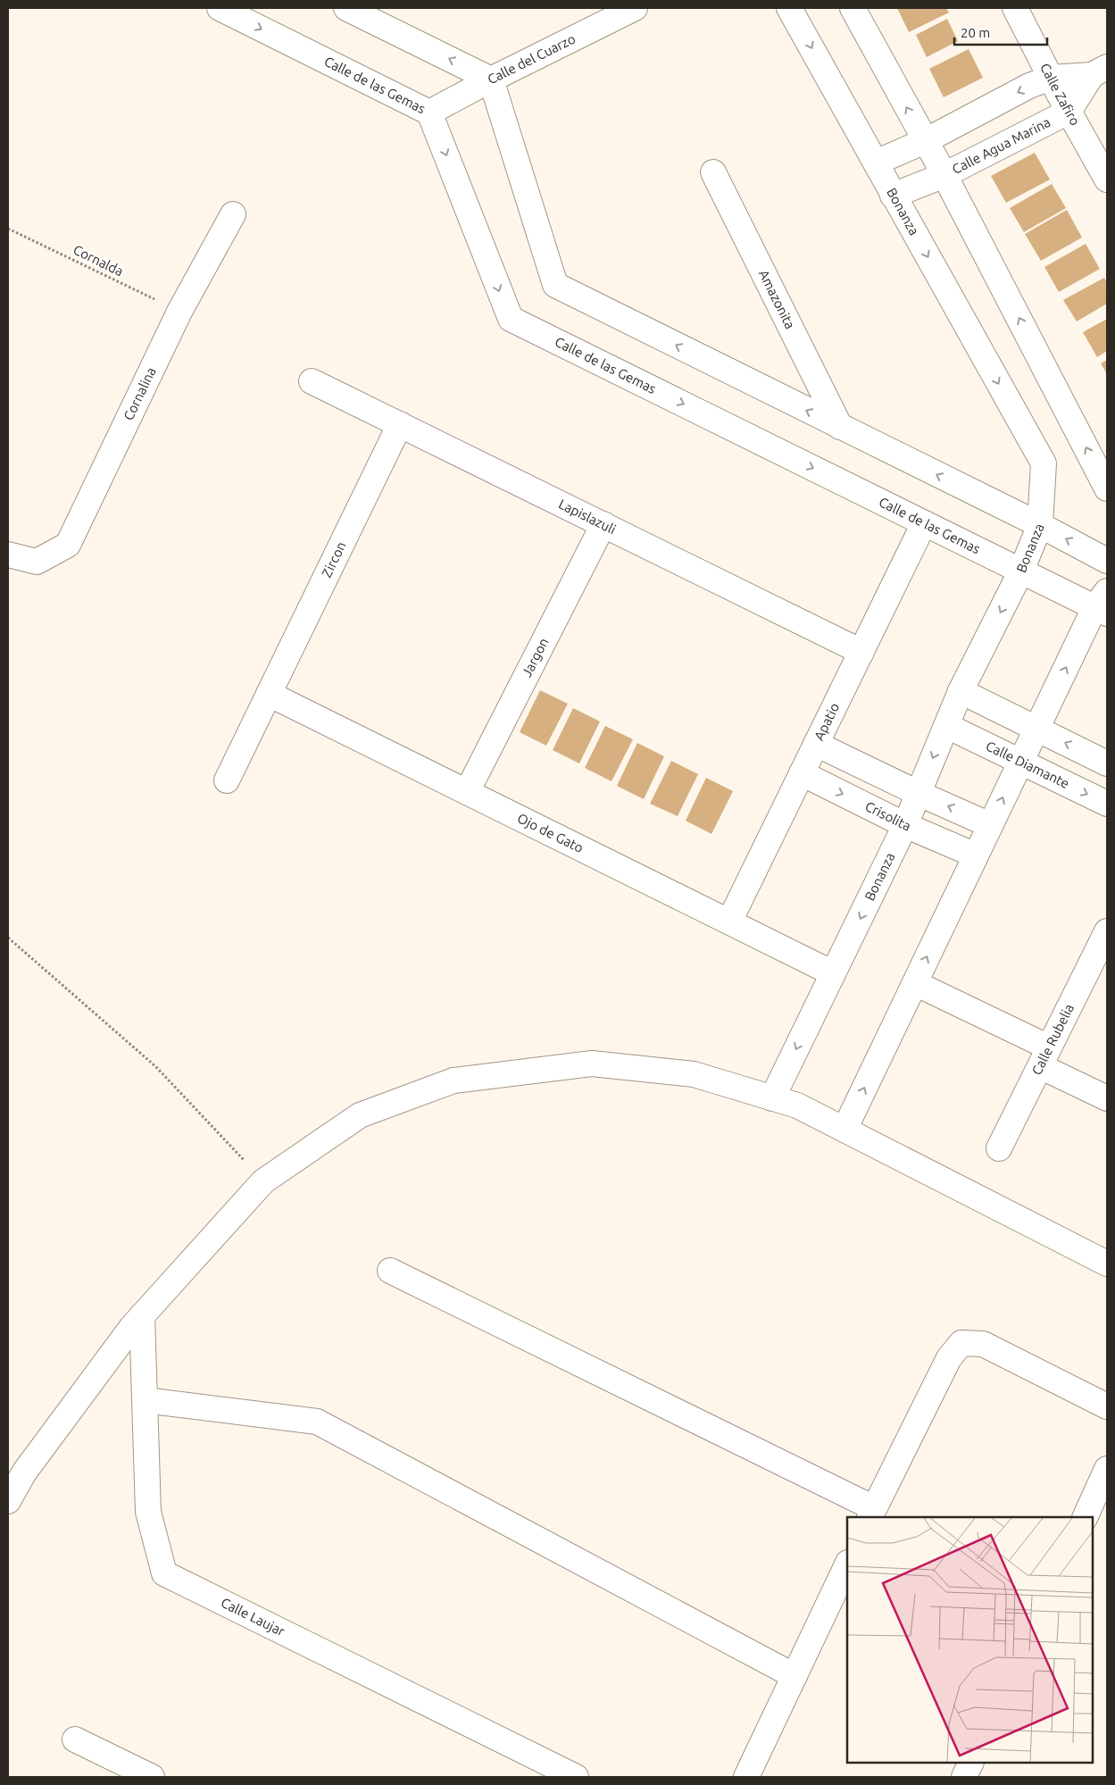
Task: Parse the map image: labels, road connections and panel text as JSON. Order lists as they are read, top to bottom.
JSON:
{
  "streets": {
    "street": [
      "Calle del Cuarzo",
      "Calle de las Gemas",
      "Calle Zafiro",
      "Calle Agua Marina",
      "Bonanza",
      "Amazonita",
      "Cornalina",
      "Lapislazuli",
      "Zircon",
      "Jargon",
      "Apatio",
      "Calle Diamante",
      "Crisolita",
      "Ojo de Gato",
      "Calle Rubelia",
      "Calle Laujar"
    ],
    "path": ["Cornalda"]
  },
  "crossings": [
    ["Calle del Cuarzo", "Calle de las Gemas"],
    ["Calle de las Gemas", "Bonanza"],
    ["Calle de las Gemas", "Apatio"],
    ["Calle Zafiro", "Calle Agua Marina"],
    ["Calle Agua Marina", "Bonanza"],
    ["Bonanza", "Calle Diamante"],
    ["Bonanza", "Crisolita"],
    ["Bonanza", "Ojo de Gato"],
    ["Cornalda", "Cornalina"],
    ["Lapislazuli", "Zircon"],
    ["Lapislazuli", "Jargon"],
    ["Lapislazuli", "Apatio"],
    ["Zircon", "Ojo de Gato"],
    ["Jargon", "Ojo de Gato"],
    ["Apatio", "Crisolita"],
    ["Apatio", "Ojo de Gato"]
  ],
  "one_way": ["Bonanza"],
  "scale_bar": "20 m"
}
